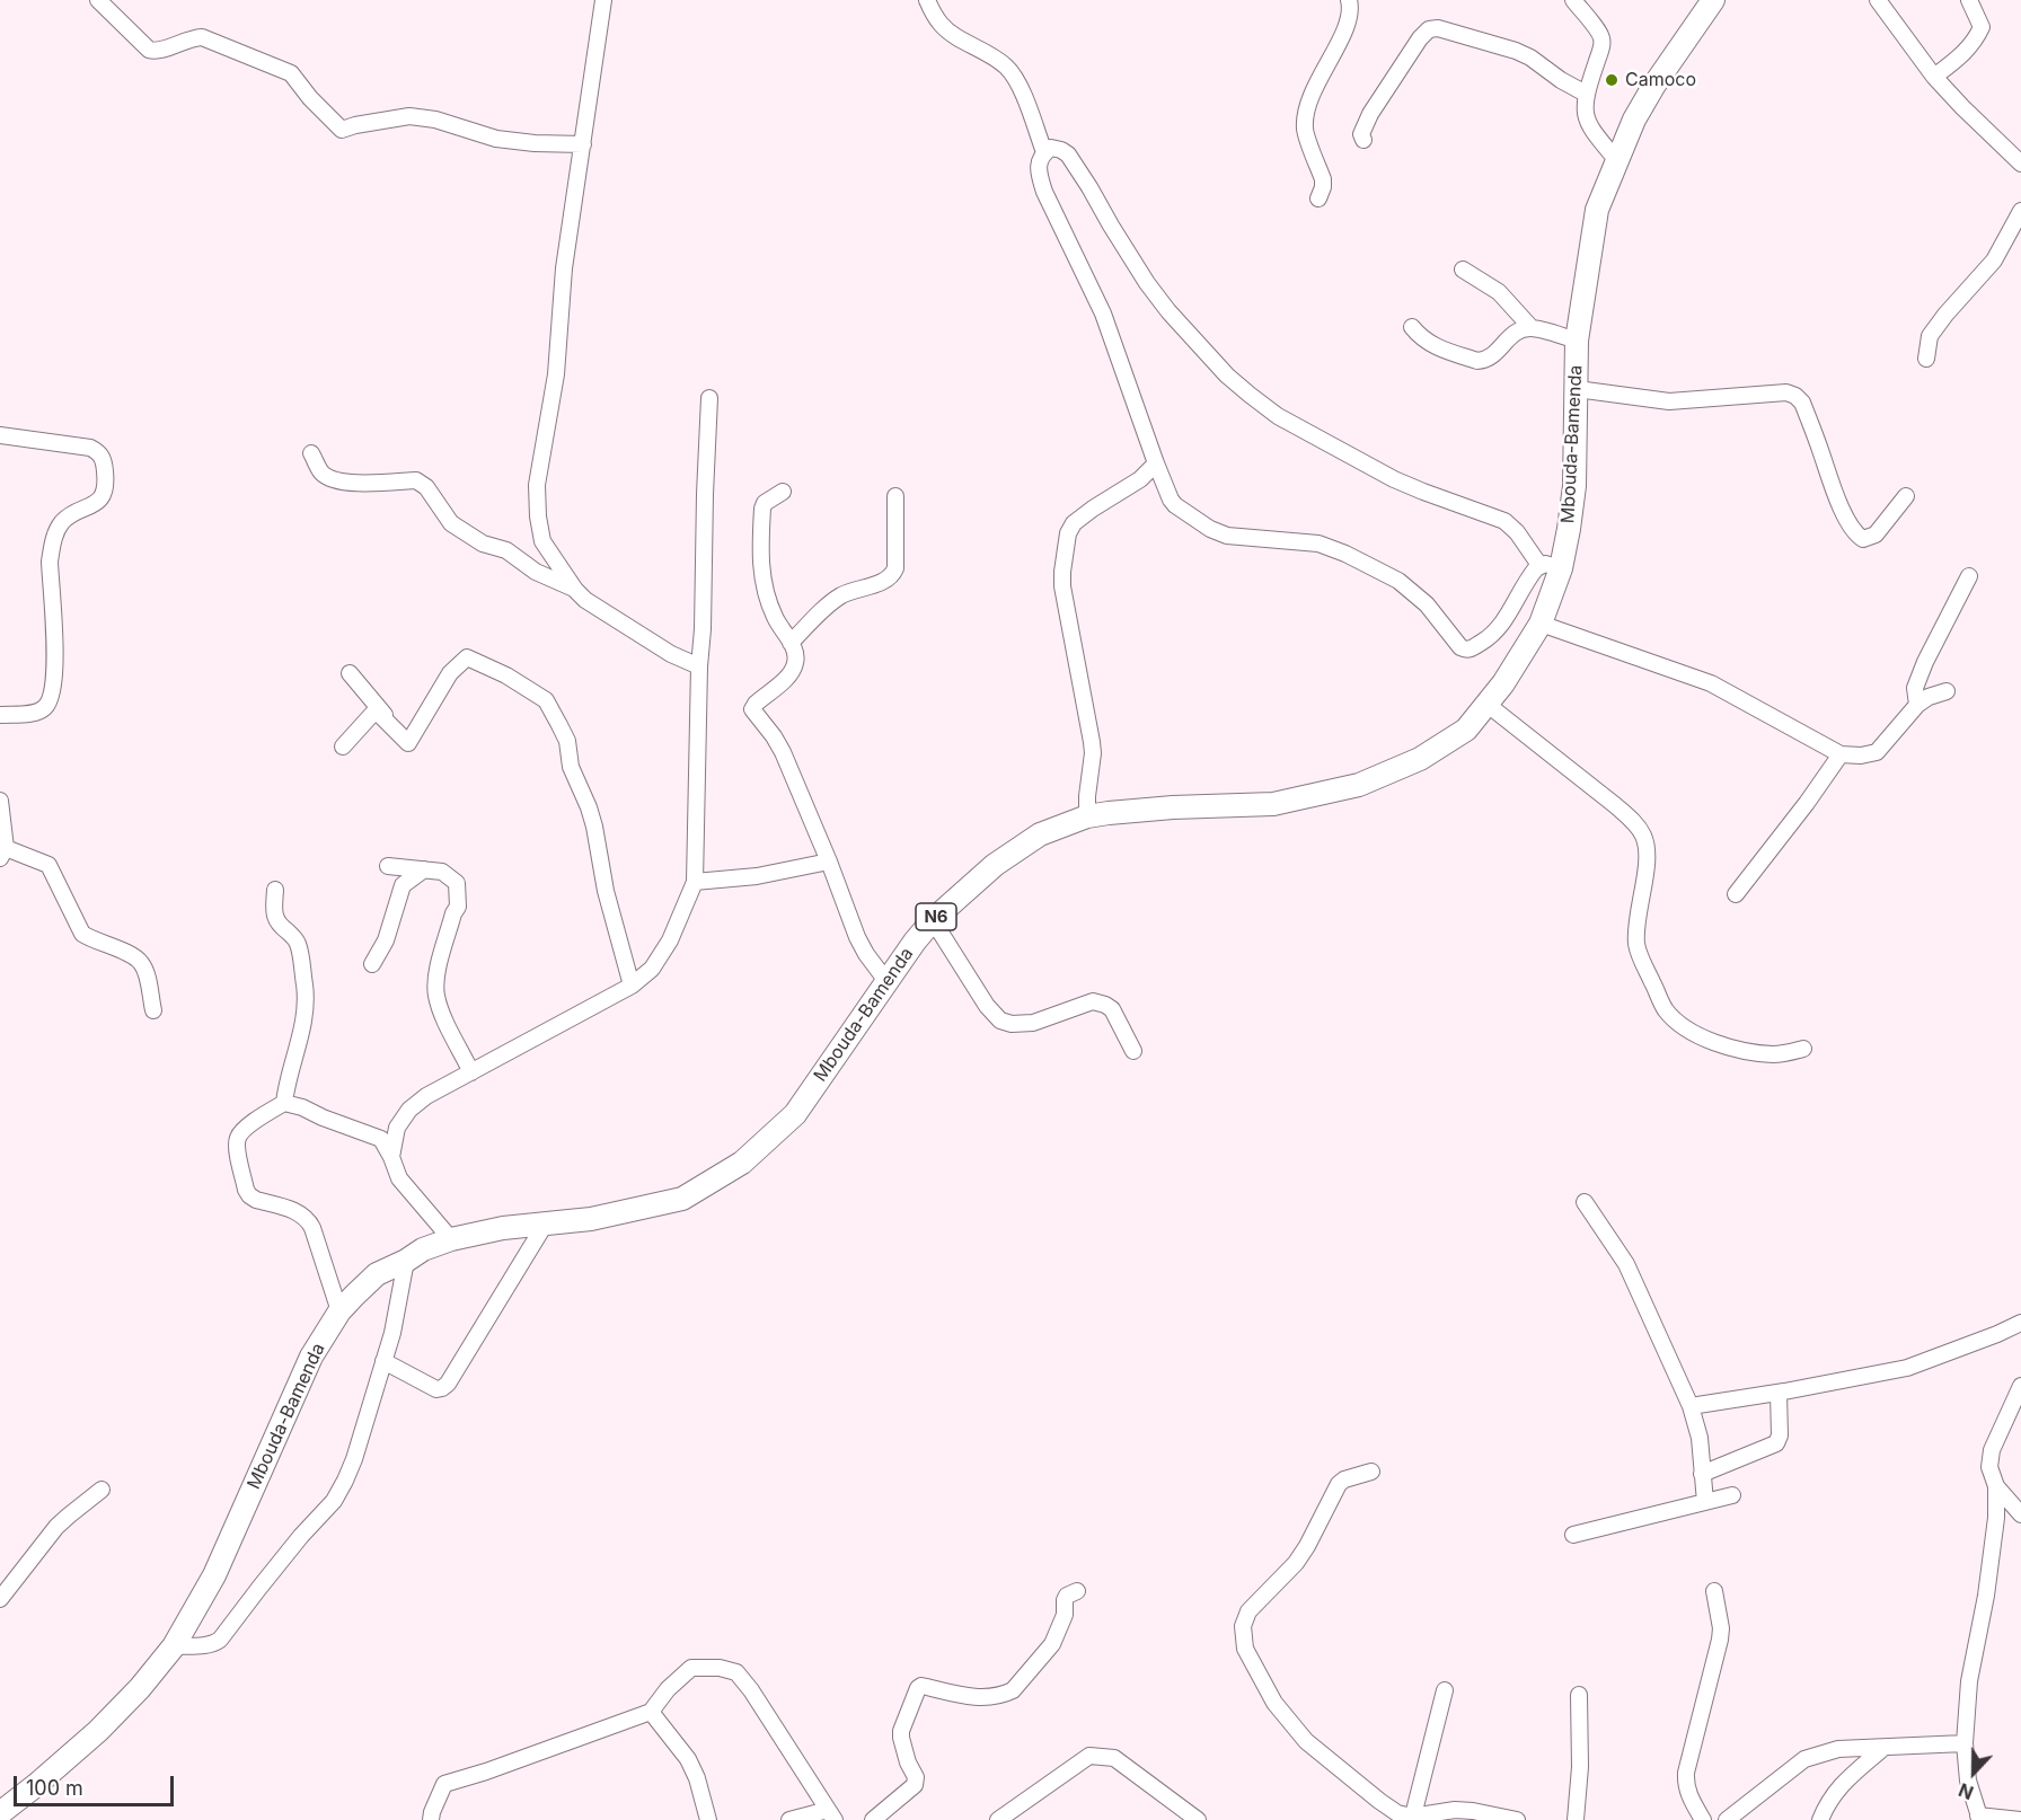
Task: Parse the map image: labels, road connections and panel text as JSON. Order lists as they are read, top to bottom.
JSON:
{
  "streets": {
    "highway": ["Mbouda-Bamenda", "N6"]
  },
  "places": ["Camoco"],
  "scale_bar": "100 m",
  "north": "bottom"
}
